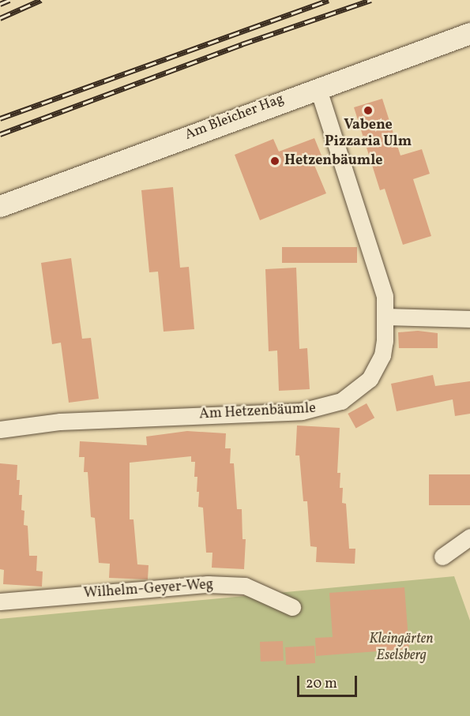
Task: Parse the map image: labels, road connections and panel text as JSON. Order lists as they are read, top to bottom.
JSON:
{
  "streets": {
    "street": ["Am Bleicher Hag", "Am Hetzenbäumle", "Wilhelm-Geyer-Weg"]
  },
  "crossings": [
    ["Am Bleicher Hag", "Am Hetzenbäumle"]
  ],
  "parks": ["Kleingärten Eselsberg"],
  "places": ["Vabene Pizzaria Ulm", "Hetzenbäumle"],
  "scale_bar": "20 m"
}
